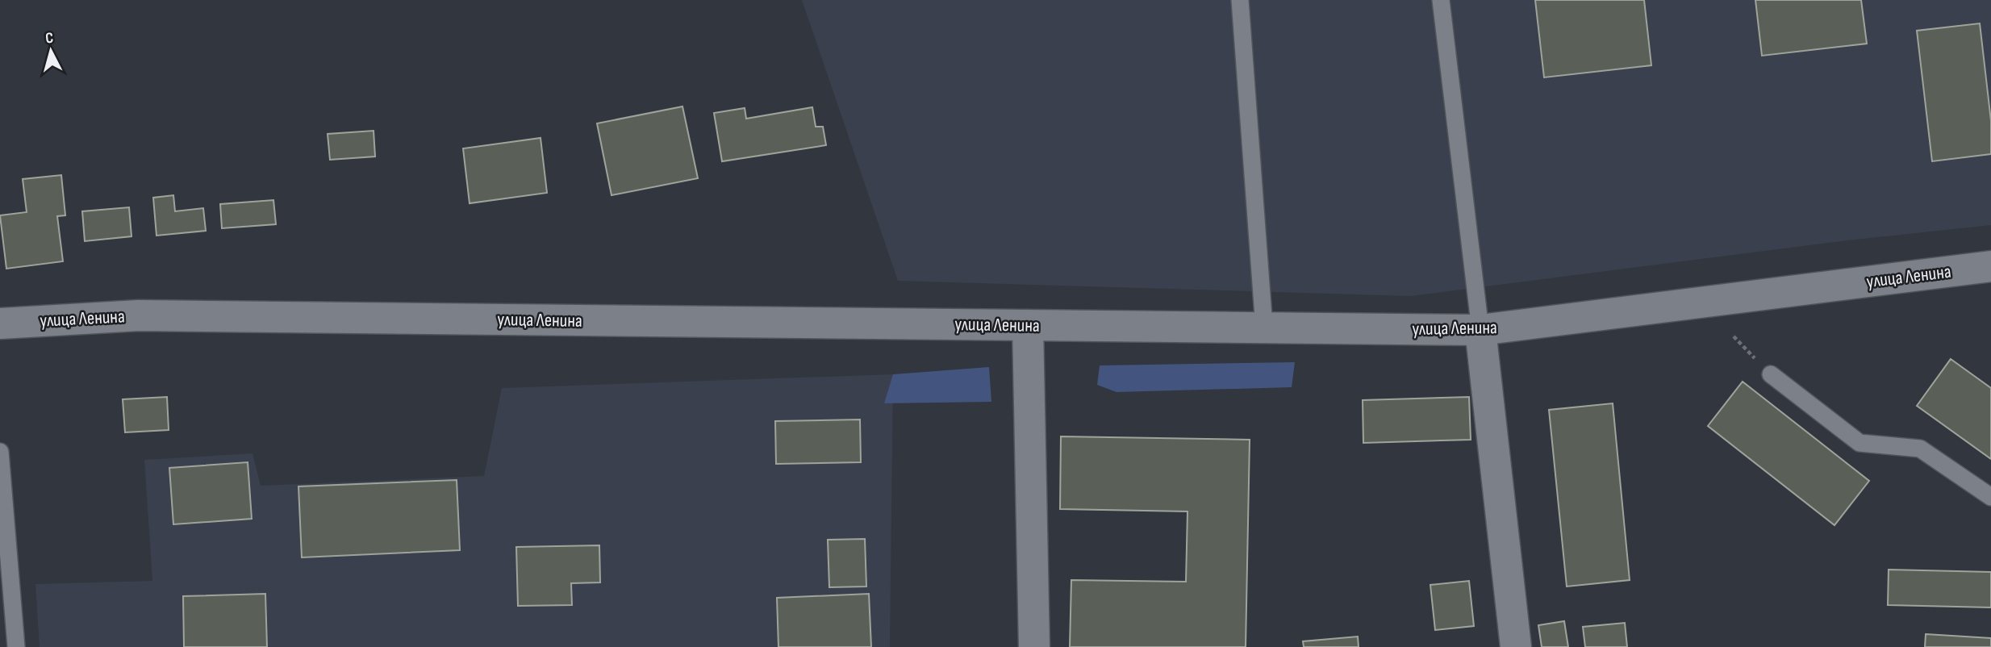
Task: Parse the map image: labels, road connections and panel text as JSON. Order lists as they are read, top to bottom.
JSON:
{
  "streets": {
    "street": ["улица Ленина"]
  },
  "north": "top"
}
